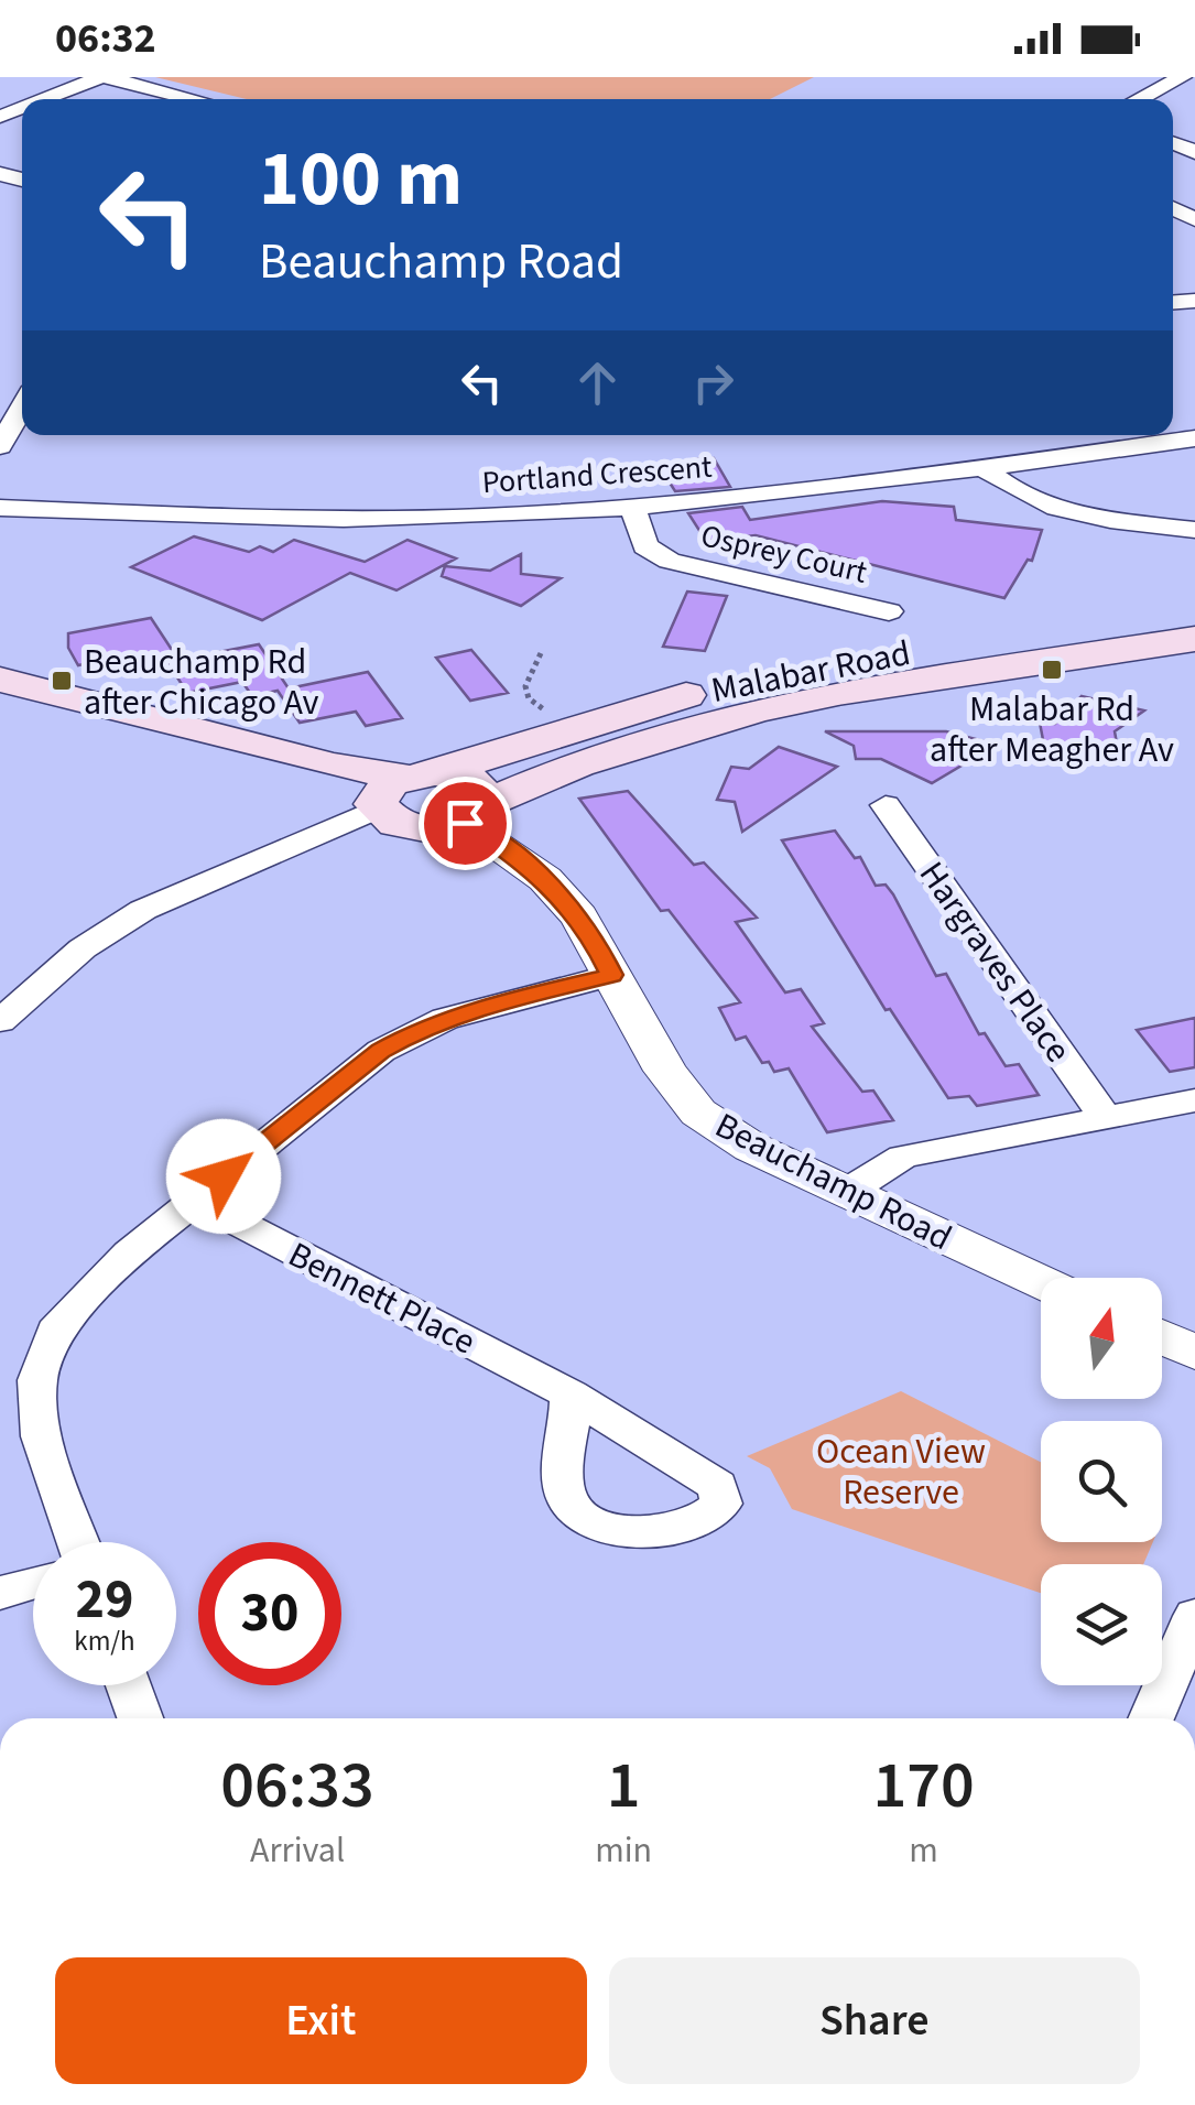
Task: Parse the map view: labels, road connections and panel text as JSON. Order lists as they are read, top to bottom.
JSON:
{
  "streets": {
    "main road": ["Malabar Road"],
    "street": [
      "Portland Crescent",
      "Osprey Court",
      "Hargraves Place",
      "Beauchamp Road",
      "Bennett Place"
    ]
  },
  "crossings": [
    ["Portland Crescent", "Osprey Court"],
    ["Malabar Road", "Beauchamp Road"]
  ],
  "parks": ["Ocean View Reserve"],
  "places": {
    "transit": ["Malabar Rd after Meagher Av", "Beauchamp Rd after Chicago Av"]
  },
  "north": "top",
  "page": {
    "status": "06:32",
    "turn": ["100 m", "Beauchamp Road"],
    "speed": "29 km/h",
    "limit": "30",
    "eta": [
      "06:33",
      "Arrival",
      "1",
      "min",
      "170",
      "m"
    ],
    "buttons": ["Exit", "Share"]
  }
}
